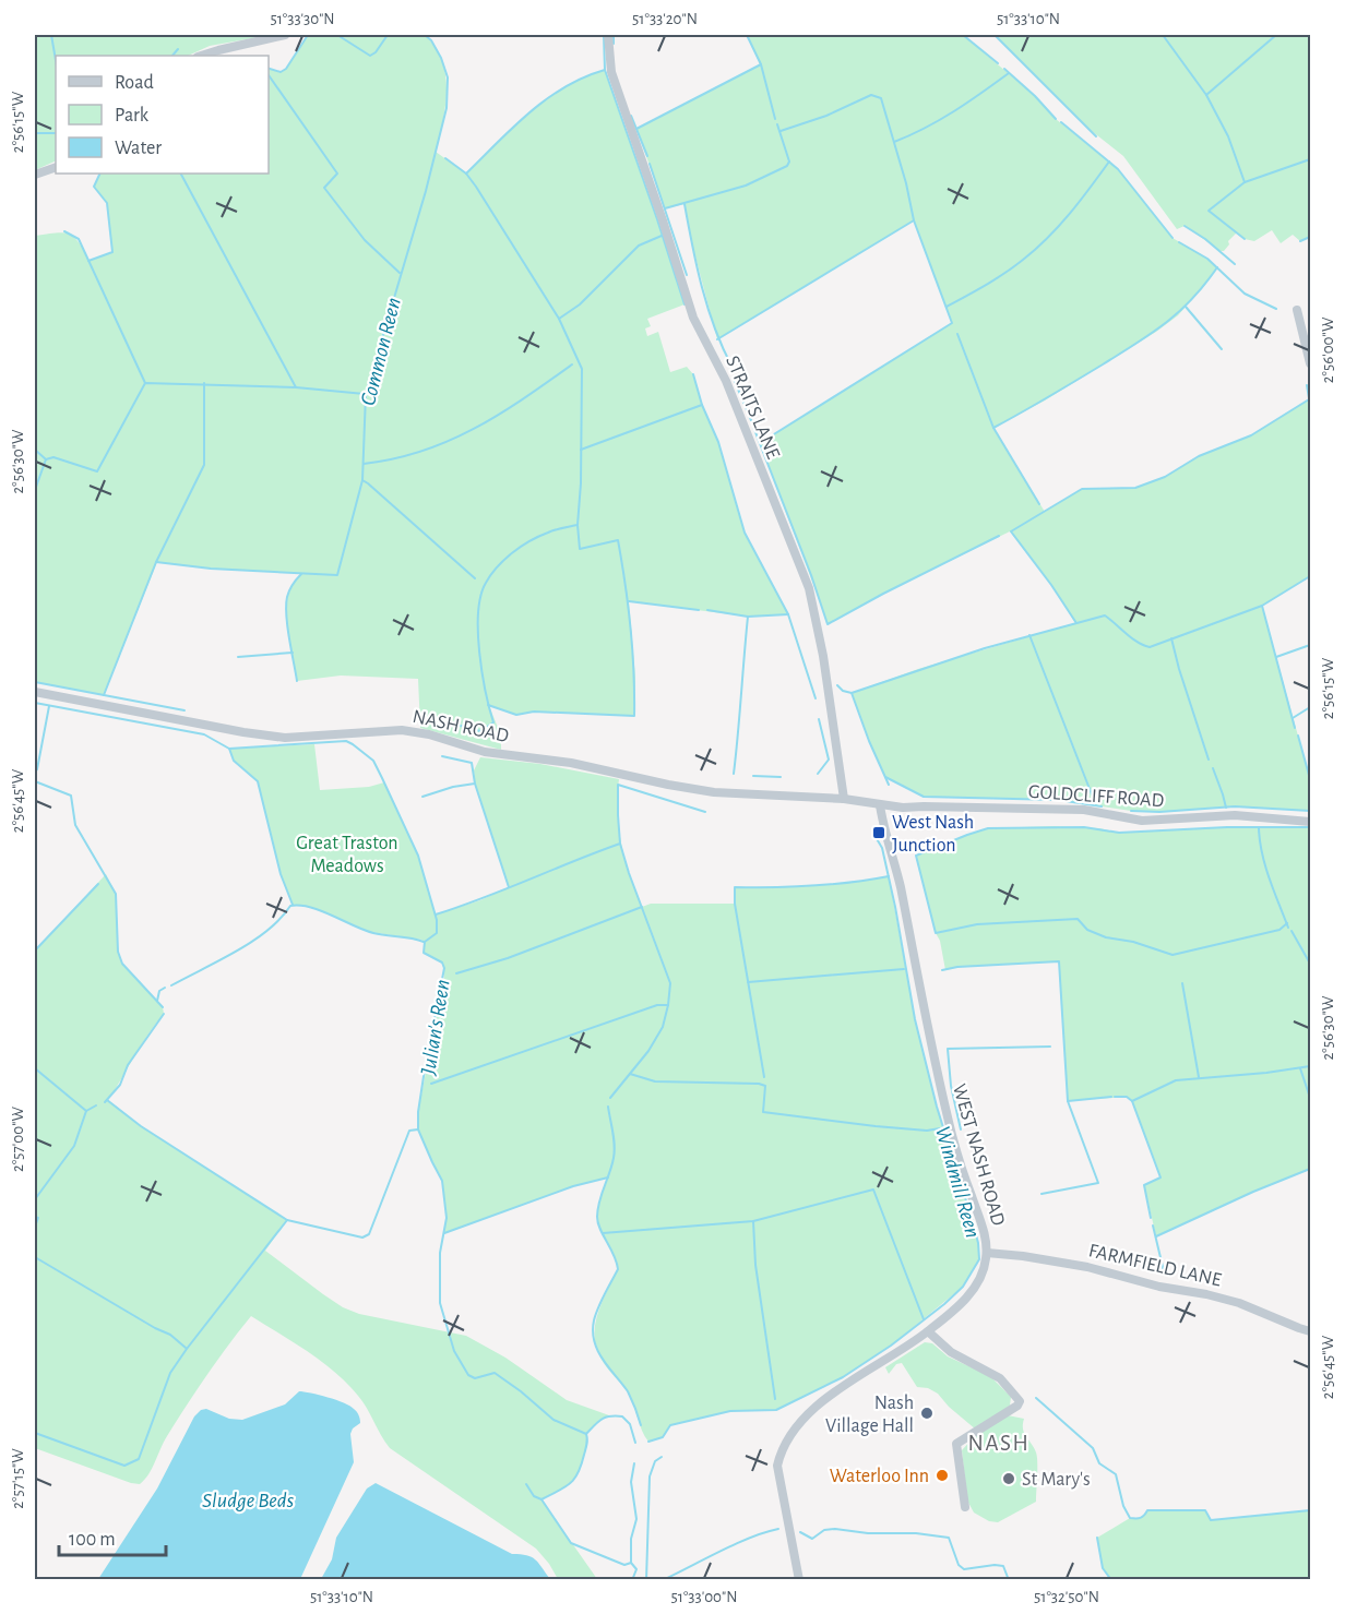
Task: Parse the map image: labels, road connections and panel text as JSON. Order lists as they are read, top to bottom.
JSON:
{
  "streets": {
    "street": [
      "STRAITS LANE",
      "NASH ROAD",
      "GOLDCLIFF ROAD",
      "WEST NASH ROAD",
      "FARMFIELD LANE"
    ]
  },
  "crossings": [
    ["STRAITS LANE", "NASH ROAD"],
    ["NASH ROAD", "GOLDCLIFF ROAD"],
    ["NASH ROAD", "WEST NASH ROAD"],
    ["GOLDCLIFF ROAD", "WEST NASH ROAD"],
    ["WEST NASH ROAD", "FARMFIELD LANE"]
  ],
  "districts": ["NASH"],
  "water": [
    "Common Reen",
    "Julian's Reen",
    "Windmill Reen",
    "Sludge Beds"
  ],
  "parks": ["Great Traston Meadows"],
  "places": {
    "transit": ["West Nash Junction"],
    "other": ["Nash Village Hall", "Waterloo Inn", "St Mary's"]
  },
  "legend": ["Road", "Park", "Water"],
  "scale_bar": "100 m",
  "coordinates": [
    "51°33'30\"N",
    "51°33'20\"N",
    "51°33'10\"N",
    "2°56'15\"W",
    "2°56'00\"W",
    "2°56'30\"W",
    "2°56'45\"W",
    "2°57'00\"W",
    "2°57'15\"W",
    "51°33'00\"N",
    "51°32'50\"N"
  ]
}
